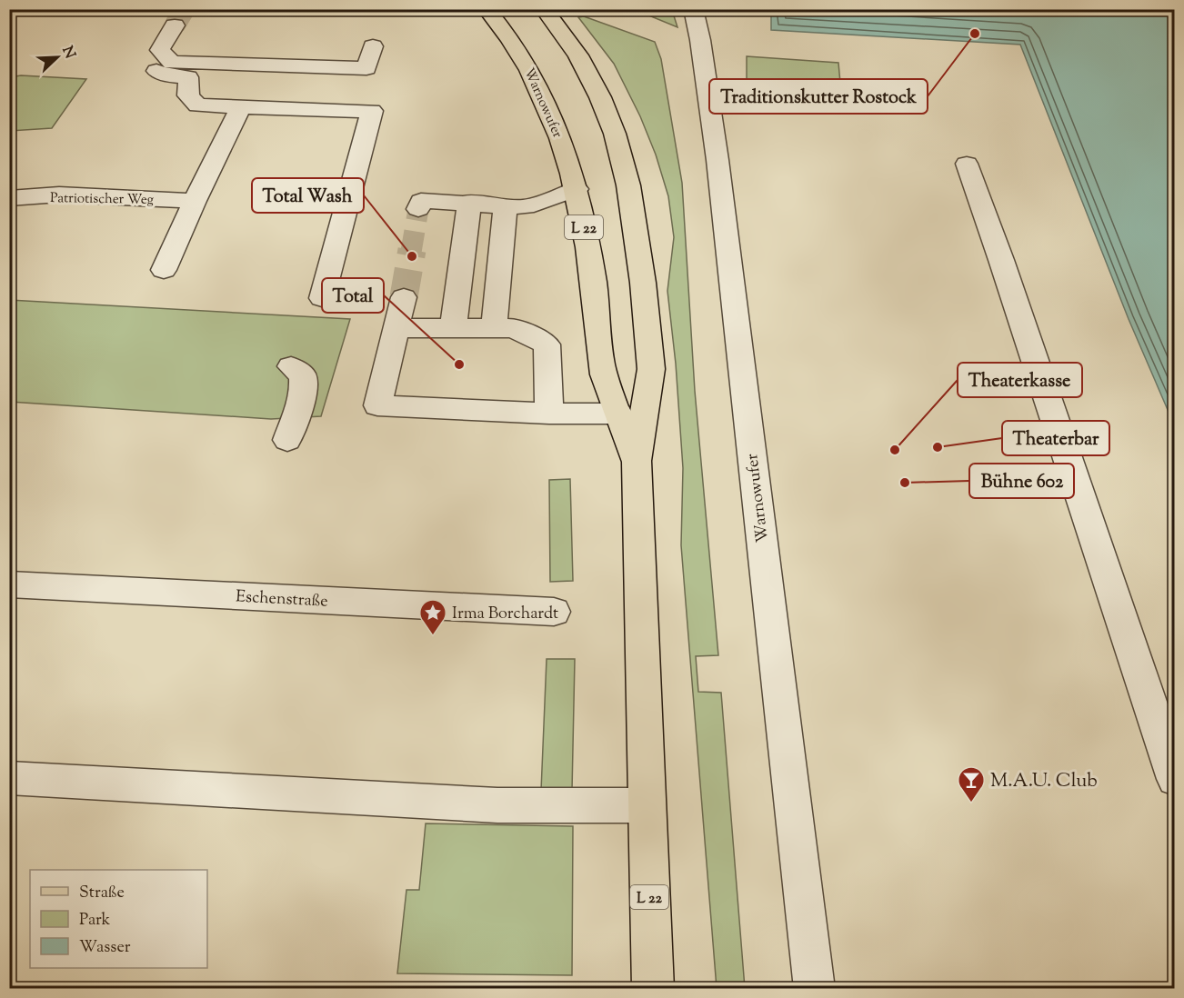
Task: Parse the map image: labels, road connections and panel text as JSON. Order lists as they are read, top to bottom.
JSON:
{
  "streets": {
    "main road": ["Warnowufer", "L 22"],
    "street": ["Patriotischer Weg", "Eschenstraße"]
  },
  "places": {
    "other": [
      "Traditionskutter Rostock",
      "Total Wash",
      "Total",
      "Theaterbar",
      "Theaterkasse",
      "Bühne 602"
    ],
    "place": ["Irma Borchardt"],
    "bar": ["M.A.U. Club"]
  },
  "legend": ["Straße", "Park", "Wasser"],
  "north": "top right"
}
